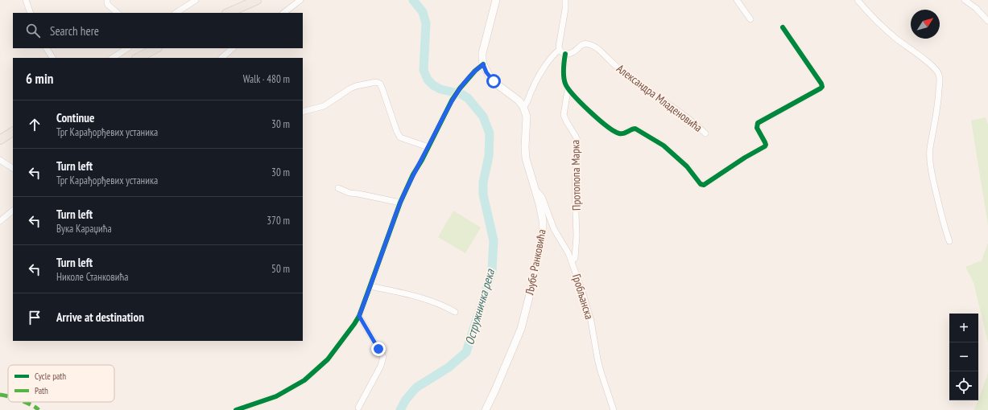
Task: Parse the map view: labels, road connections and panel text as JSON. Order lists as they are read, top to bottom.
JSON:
{
  "streets": {
    "street": [
      "Александра Младеновића",
      "Протопопа Марка",
      "Љубе Ранковића",
      "Гробљанска"
    ]
  },
  "crossings": [
    ["Александра Младеновића", "Протопопа Марка"],
    ["Протопопа Марка", "Гробљанска"],
    ["Љубе Ранковића", "Гробљанска"]
  ],
  "water": ["Остружничка река"],
  "legend": ["Cycle path", "Path"],
  "north": "top right",
  "page": {
    "search": "Search here",
    "heading": ["6 min", "Walk · 480 m"],
    "list": [
      ["Continue", "Трг Карађорђевих устаника", "30 m"],
      ["Turn left", "Трг Карађорђевих устаника", "30 m"],
      ["Turn left", "Вука Караџића", "370 m"],
      ["Turn left", "Николе Станковића", "50 m"],
      "Arrive at destination"
    ],
    "map_buttons": ["+", "−"]
  }
}
